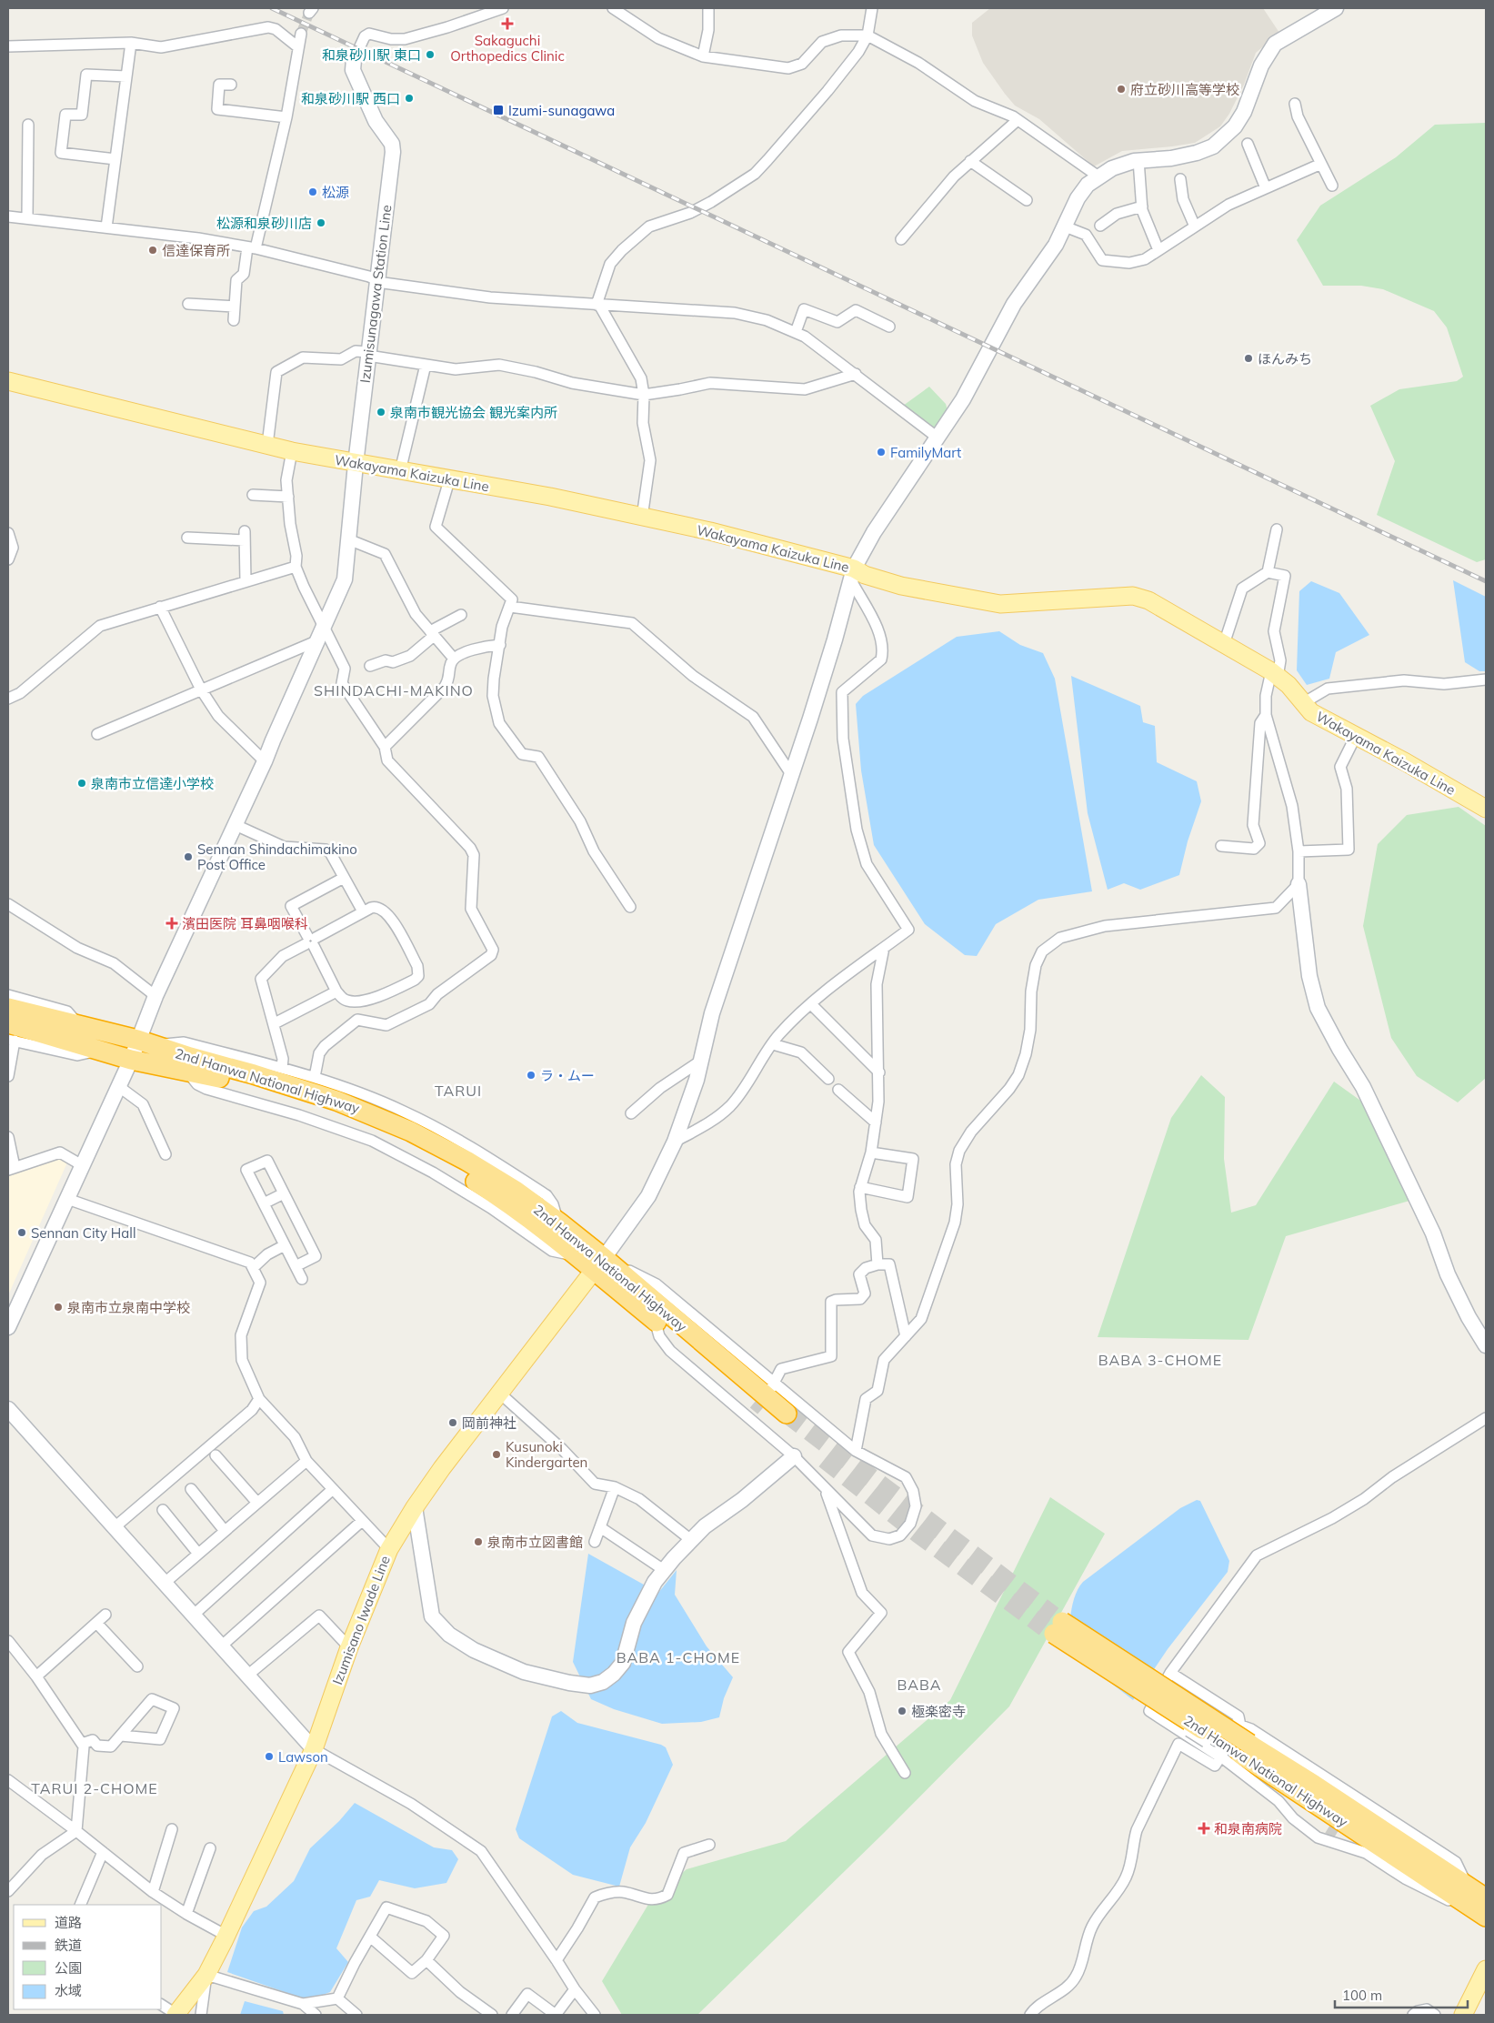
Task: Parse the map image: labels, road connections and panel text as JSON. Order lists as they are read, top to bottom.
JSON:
{
  "streets": {
    "highway": ["2nd Hanwa National Highway"],
    "main road": ["Wakayama Kaizuka Line", "Izumisano Iwade Line"],
    "street": ["Izumisunagawa Station Line"]
  },
  "crossings": [
    ["Izumisunagawa Station Line", "Wakayama Kaizuka Line"],
    ["Izumisunagawa Station Line", "2nd Hanwa National Highway"],
    ["2nd Hanwa National Highway", "Izumisano Iwade Line"]
  ],
  "districts": [
    "SHINDACHI-MAKINO",
    "TARUI",
    "BABA 3-CHOME",
    "BABA 1-CHOME",
    "BABA",
    "TARUI 2-CHOME"
  ],
  "places": {
    "health": ["Sakaguchi Orthopedics Clinic", "濱田医院 耳鼻咽喉科", "和泉南病院"],
    "other": [
      "和泉砂川駅 東口",
      "府立砂川高等学校",
      "和泉砂川駅 西口",
      "松源",
      "松源和泉砂川店",
      "信達保育所",
      "ほんみち",
      "泉南市観光協会 観光案内所",
      "FamilyMart",
      "泉南市立信達小学校",
      "Sennan Shindachimakino Post Office",
      "ラ・ムー",
      "Sennan City Hall",
      "泉南市立泉南中学校",
      "岡前神社",
      "Kusunoki Kindergarten",
      "泉南市立図書館",
      "極楽密寺",
      "Lawson"
    ],
    "transit": ["Izumi-sunagawa"]
  },
  "legend": [
    "道路",
    "鉄道",
    "公園",
    "水域"
  ],
  "scale_bar": "100 m"
}
